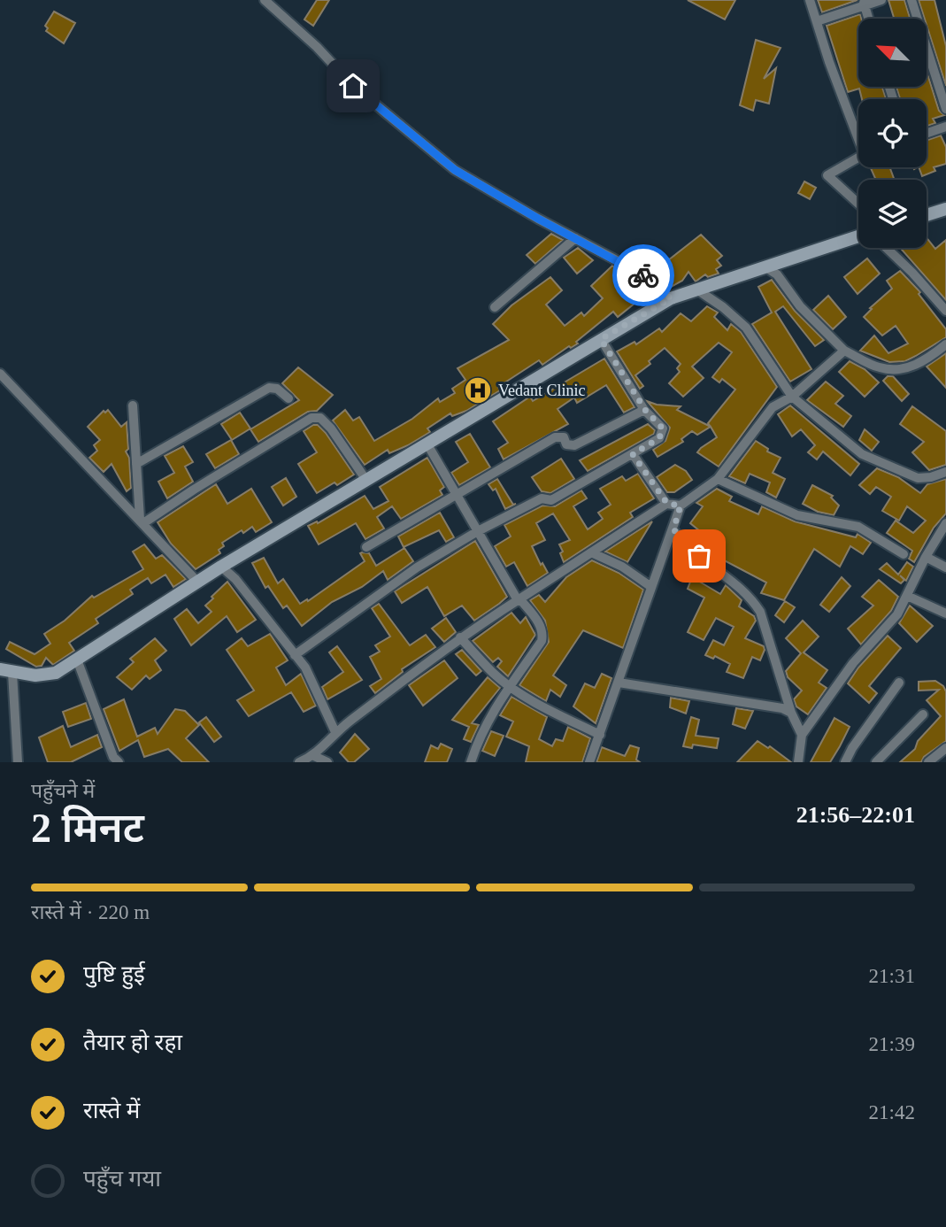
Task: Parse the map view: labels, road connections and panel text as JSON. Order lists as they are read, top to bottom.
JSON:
{
  "places": {
    "hospital": ["Vedant Clinic"]
  },
  "north": "top left",
  "page": {
    "heading": ["2 मिनट", "पहुँचने में", "21:56–22:01"],
    "bar": "रास्ते में · 220 m",
    "list": [
      ["पुष्टि हुई", "21:31"],
      ["तैयार हो रहा", "21:39"],
      ["रास्ते में", "21:42"],
      "पहुँच गया"
    ]
  }
}
